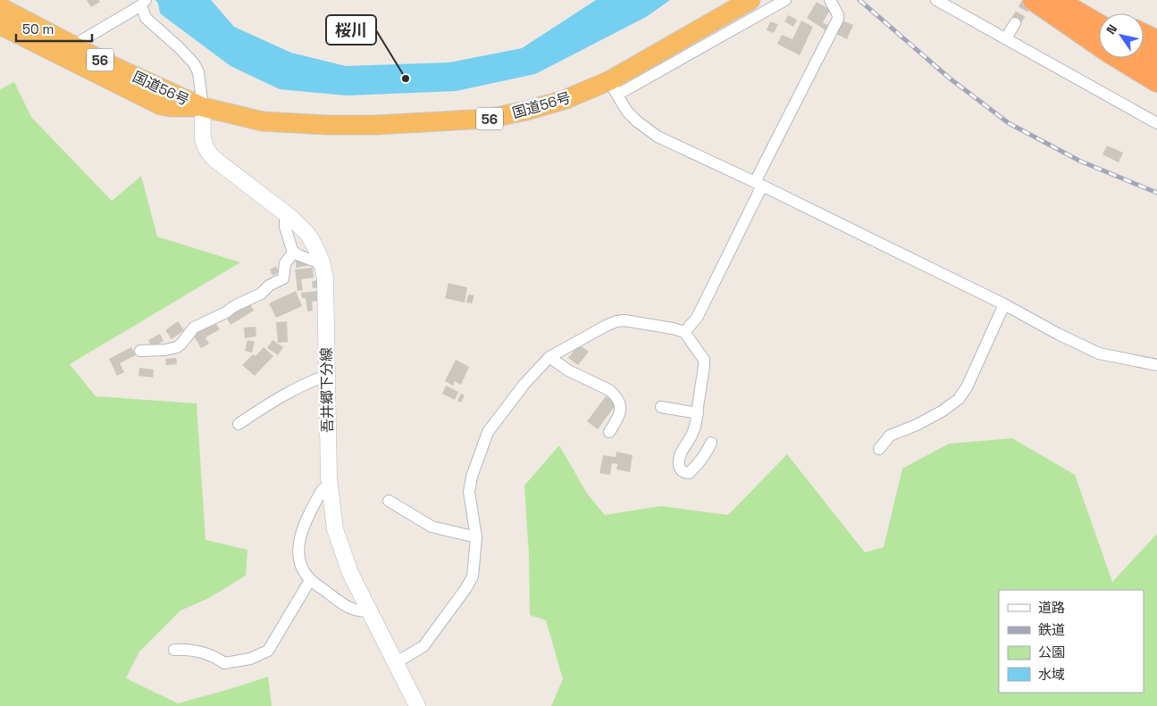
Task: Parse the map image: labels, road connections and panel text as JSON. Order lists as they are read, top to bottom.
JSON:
{
  "streets": {
    "highway": ["56", "国道56号"],
    "main road": ["吾井郷下分線"]
  },
  "crossings": [
    ["国道56号", "吾井郷下分線"]
  ],
  "places": ["桜川"],
  "legend": [
    "道路",
    "鉄道",
    "公園",
    "水域"
  ],
  "scale_bar": "50 m",
  "north": "top left"
}
